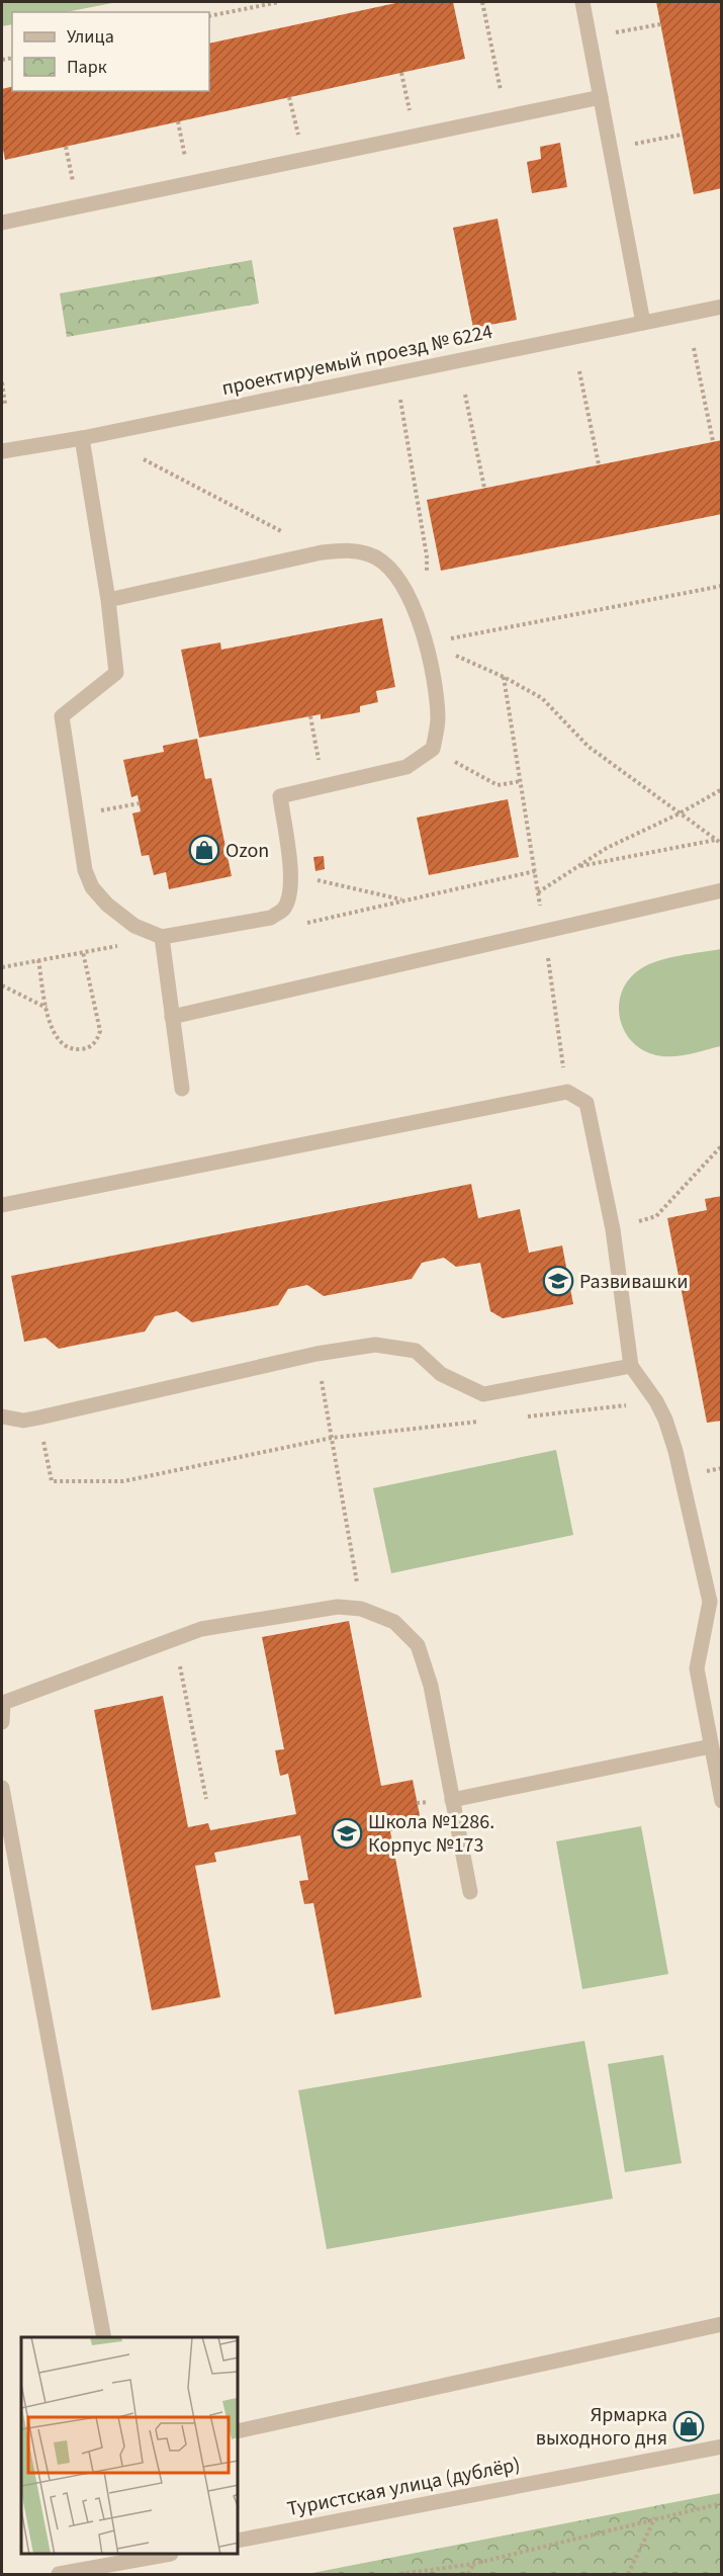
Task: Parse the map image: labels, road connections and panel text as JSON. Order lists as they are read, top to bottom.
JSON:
{
  "streets": {
    "street": ["проектируемый проезд № 6224", "Туристская улица (дублёр)"]
  },
  "places": {
    "shop": ["Ozon", "Ярмарка выходного дня"],
    "school or university": ["Развивашки", "Школа №1286. Корпус №173"]
  },
  "legend": ["Улица", "Парк"]
}
